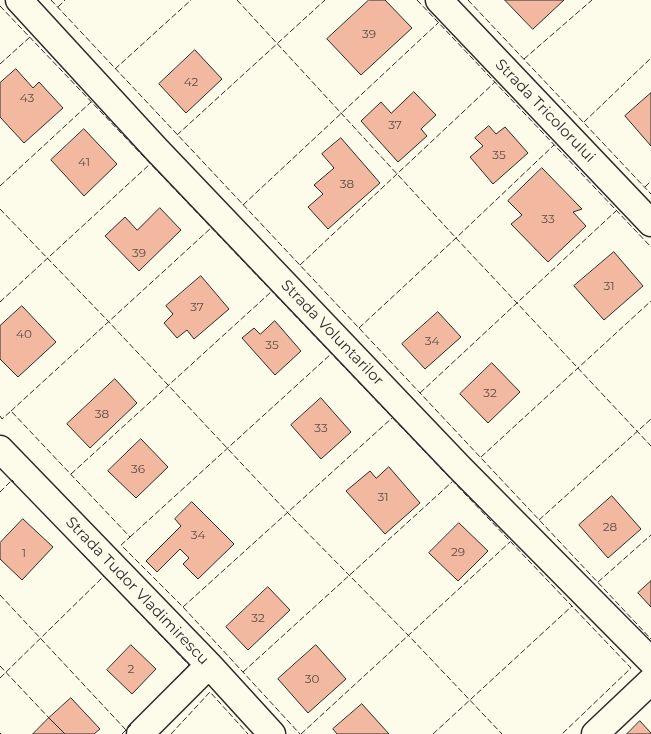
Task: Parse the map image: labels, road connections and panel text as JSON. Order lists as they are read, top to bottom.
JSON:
{
  "streets": {
    "street": ["Strada Tricolorului", "Strada Voluntarilor", "Strada Tudor Vladimirescu"]
  },
  "house_numbers": [
    "39",
    "42",
    "43",
    "37",
    "35",
    "41",
    "38",
    "33",
    "39",
    "31",
    "37",
    "40",
    "34",
    "35",
    "32",
    "38",
    "33",
    "36",
    "31",
    "28",
    "34",
    "29",
    "1",
    "32",
    "2",
    "30"
  ]
}
